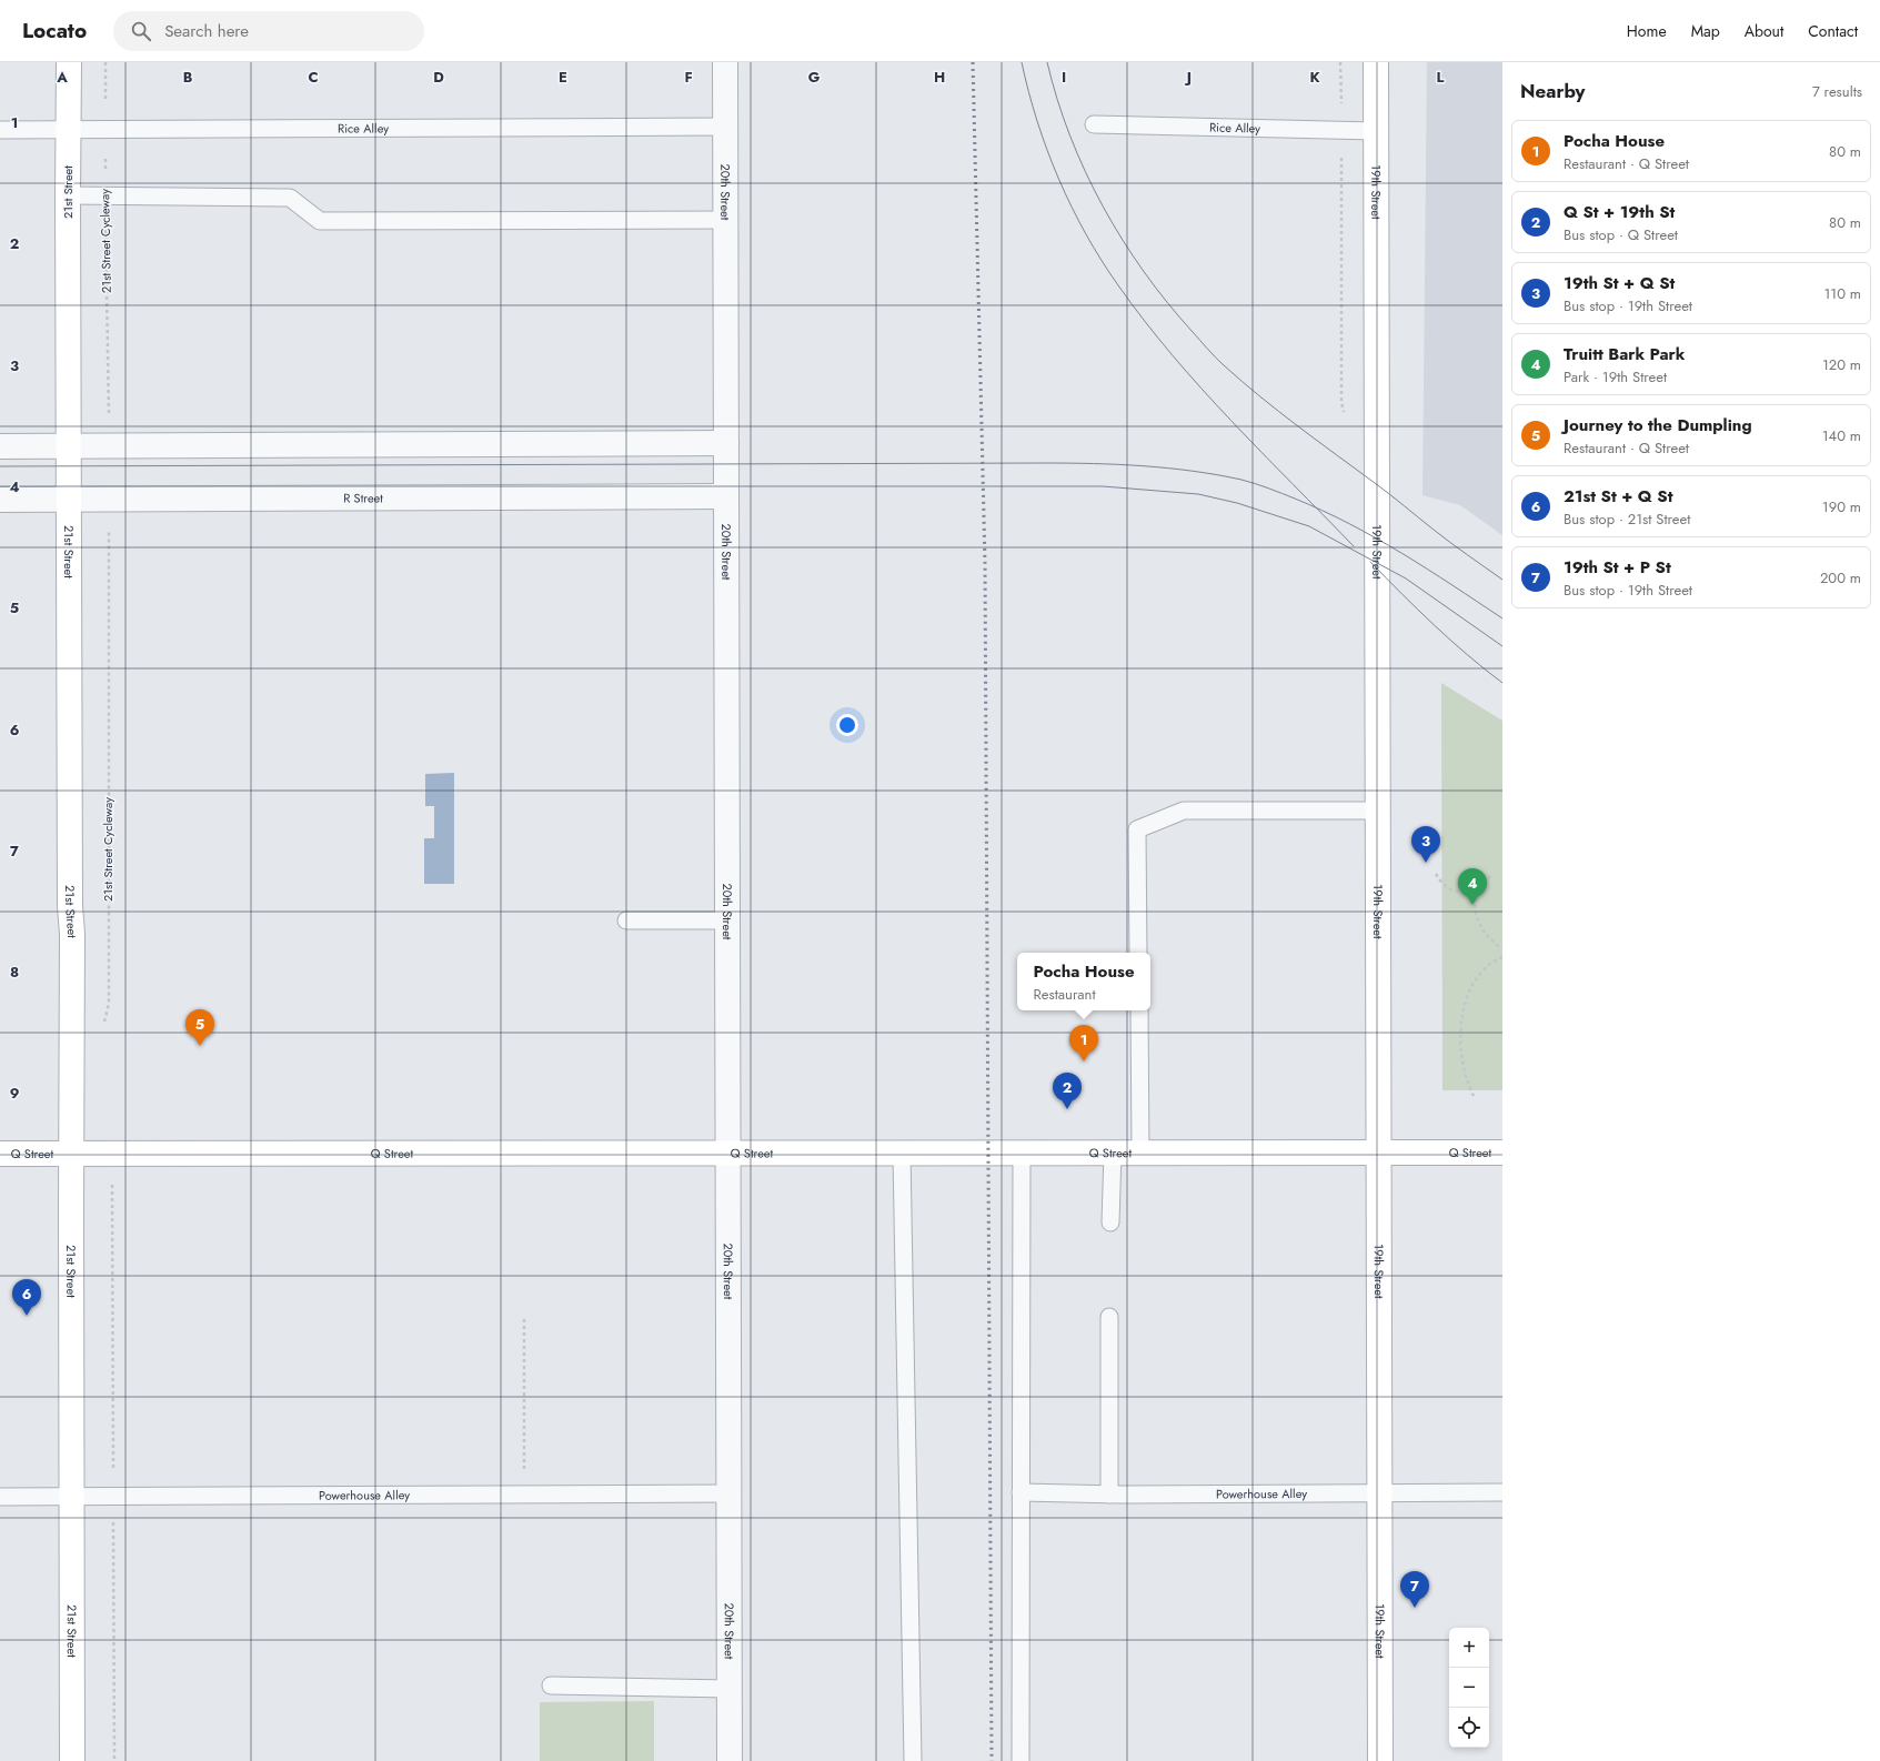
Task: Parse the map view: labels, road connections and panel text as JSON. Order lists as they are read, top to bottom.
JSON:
{
  "streets": {
    "main road": ["21st Street", "19th Street", "Q Street"],
    "street": ["20th Street", "R Street"],
    "lane": ["Rice Alley", "Powerhouse Alley"],
    "path": ["21st Street Cycleway"]
  },
  "crossings": [
    ["Rice Alley", "21st Street"],
    ["Rice Alley", "20th Street"],
    ["Rice Alley", "19th Street"],
    ["Rice Alley", "21st Street Cycleway"],
    ["21st Street", "R Street"],
    ["21st Street", "Q Street"],
    ["21st Street", "Powerhouse Alley"],
    ["20th Street", "R Street"],
    ["20th Street", "Q Street"],
    ["20th Street", "Powerhouse Alley"],
    ["19th Street", "Q Street"],
    ["19th Street", "Powerhouse Alley"]
  ],
  "page": {
    "header": "Locato",
    "search": "Search here",
    "nav": [
      "Home",
      "Map",
      "About",
      "Contact"
    ],
    "heading": ["Nearby", "7 results"],
    "list": [
      {
        "mark": "1",
        "name": "Pocha House",
        "note": "Restaurant · Q Street",
        "value": "80 m"
      },
      {
        "mark": "2",
        "name": "Q St + 19th St",
        "note": "Bus stop · Q Street",
        "value": "80 m"
      },
      {
        "mark": "3",
        "name": "19th St + Q St",
        "note": "Bus stop · 19th Street",
        "value": "110 m"
      },
      {
        "mark": "4",
        "name": "Truitt Bark Park",
        "note": "Park · 19th Street",
        "value": "120 m"
      },
      {
        "mark": "5",
        "name": "Journey to the Dumpling",
        "note": "Restaurant · Q Street",
        "value": "140 m"
      },
      {
        "mark": "6",
        "name": "21st St + Q St",
        "note": "Bus stop · 21st Street",
        "value": "190 m"
      },
      {
        "mark": "7",
        "name": "19th St + P St",
        "note": "Bus stop · 19th Street",
        "value": "200 m"
      }
    ],
    "pins": [
      "3",
      "4",
      "5",
      "1",
      "2",
      "6",
      "7"
    ],
    "popup": ["Pocha House", "Restaurant"],
    "map_buttons": ["+", "−"]
  },
  "grid": {
    "columns": [
      "A",
      "B",
      "C",
      "D",
      "E",
      "F",
      "G",
      "H",
      "I",
      "J",
      "K",
      "L"
    ],
    "rows": [
      "1",
      "2",
      "3",
      "4",
      "5",
      "6",
      "7",
      "8",
      "9"
    ]
  }
}
